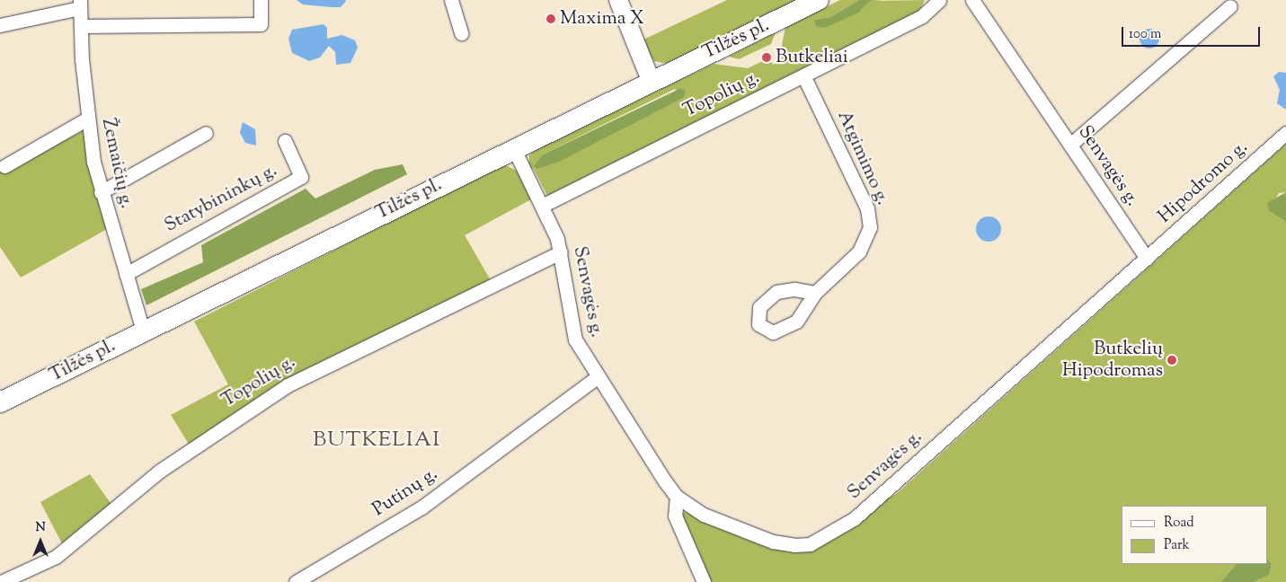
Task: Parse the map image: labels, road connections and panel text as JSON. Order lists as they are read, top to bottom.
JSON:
{
  "streets": {
    "highway": ["Tilžės pl."],
    "street": [
      "Topolių g.",
      "Atgimimo g.",
      "Žemaičių g.",
      "Senvagės g.",
      "Hipodromo g.",
      "Statybininkų g.",
      "Putinų g."
    ]
  },
  "crossings": [
    ["Tilžės pl.", "Žemaičių g."],
    ["Tilžės pl.", "Senvagės g."],
    ["Topolių g.", "Atgimimo g."],
    ["Topolių g.", "Senvagės g."],
    ["Žemaičių g.", "Statybininkų g."],
    ["Senvagės g.", "Hipodromo g."],
    ["Senvagės g.", "Putinų g."]
  ],
  "districts": ["BUTKELIAI"],
  "places": ["Maxima X", "Butkeliai", "Butkelių Hipodromas"],
  "legend": ["Road", "Park"],
  "scale_bar": "100 m",
  "north": "top"
}
